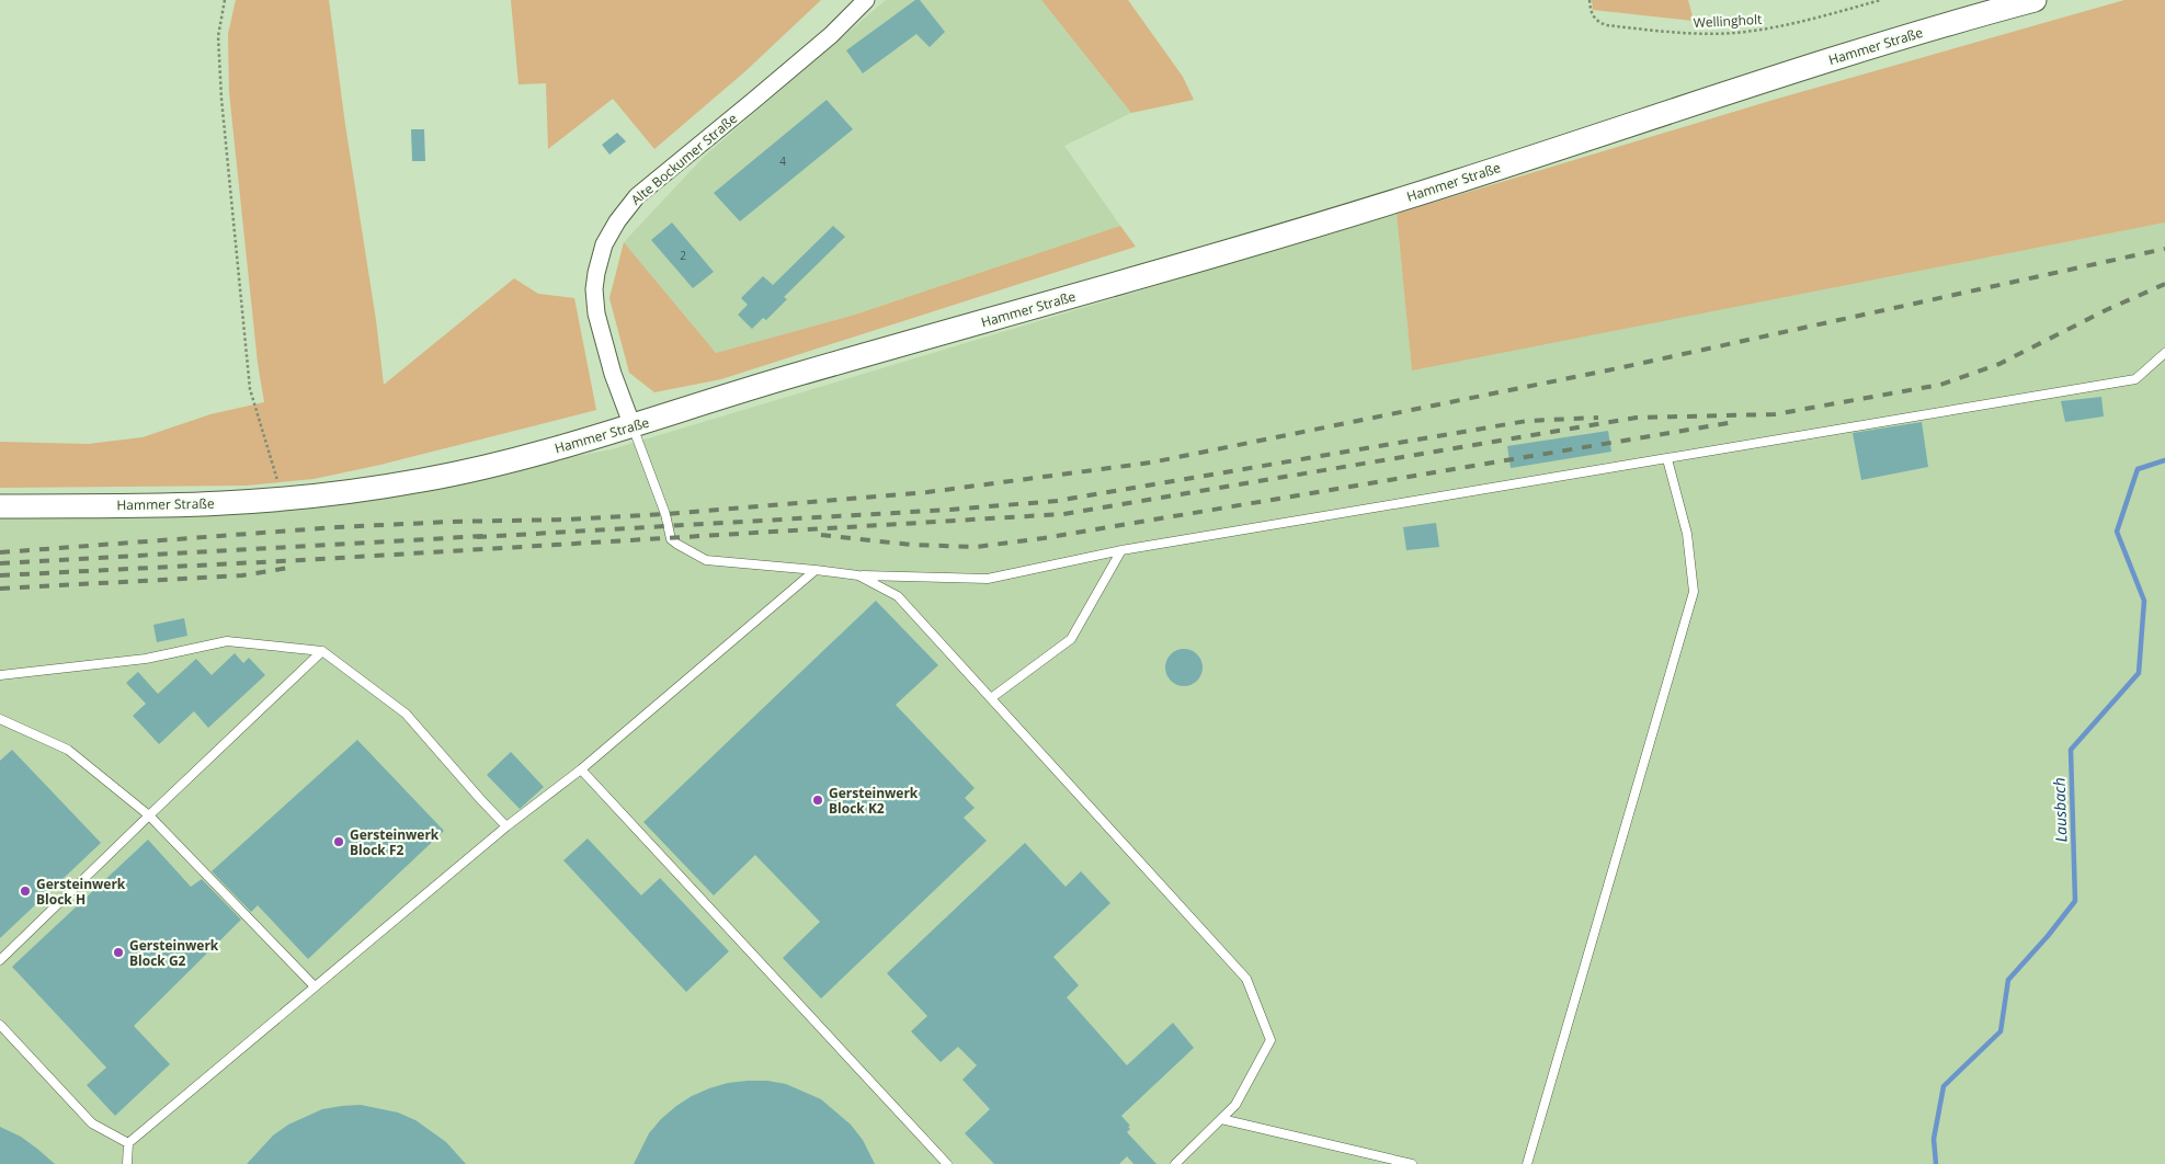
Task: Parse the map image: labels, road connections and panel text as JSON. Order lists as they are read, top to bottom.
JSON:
{
  "streets": {
    "main road": ["Hammer Straße"],
    "street": ["Alte Bockumer Straße"],
    "path": ["Wellingholt"]
  },
  "crossings": [
    ["Hammer Straße", "Alte Bockumer Straße"]
  ],
  "water": ["Lausbach"],
  "places": [
    "Gersteinwerk Block K2",
    "Gersteinwerk Block F2",
    "Gersteinwerk Block H",
    "Gersteinwerk Block G2"
  ],
  "house_numbers": ["4", "2"]
}
